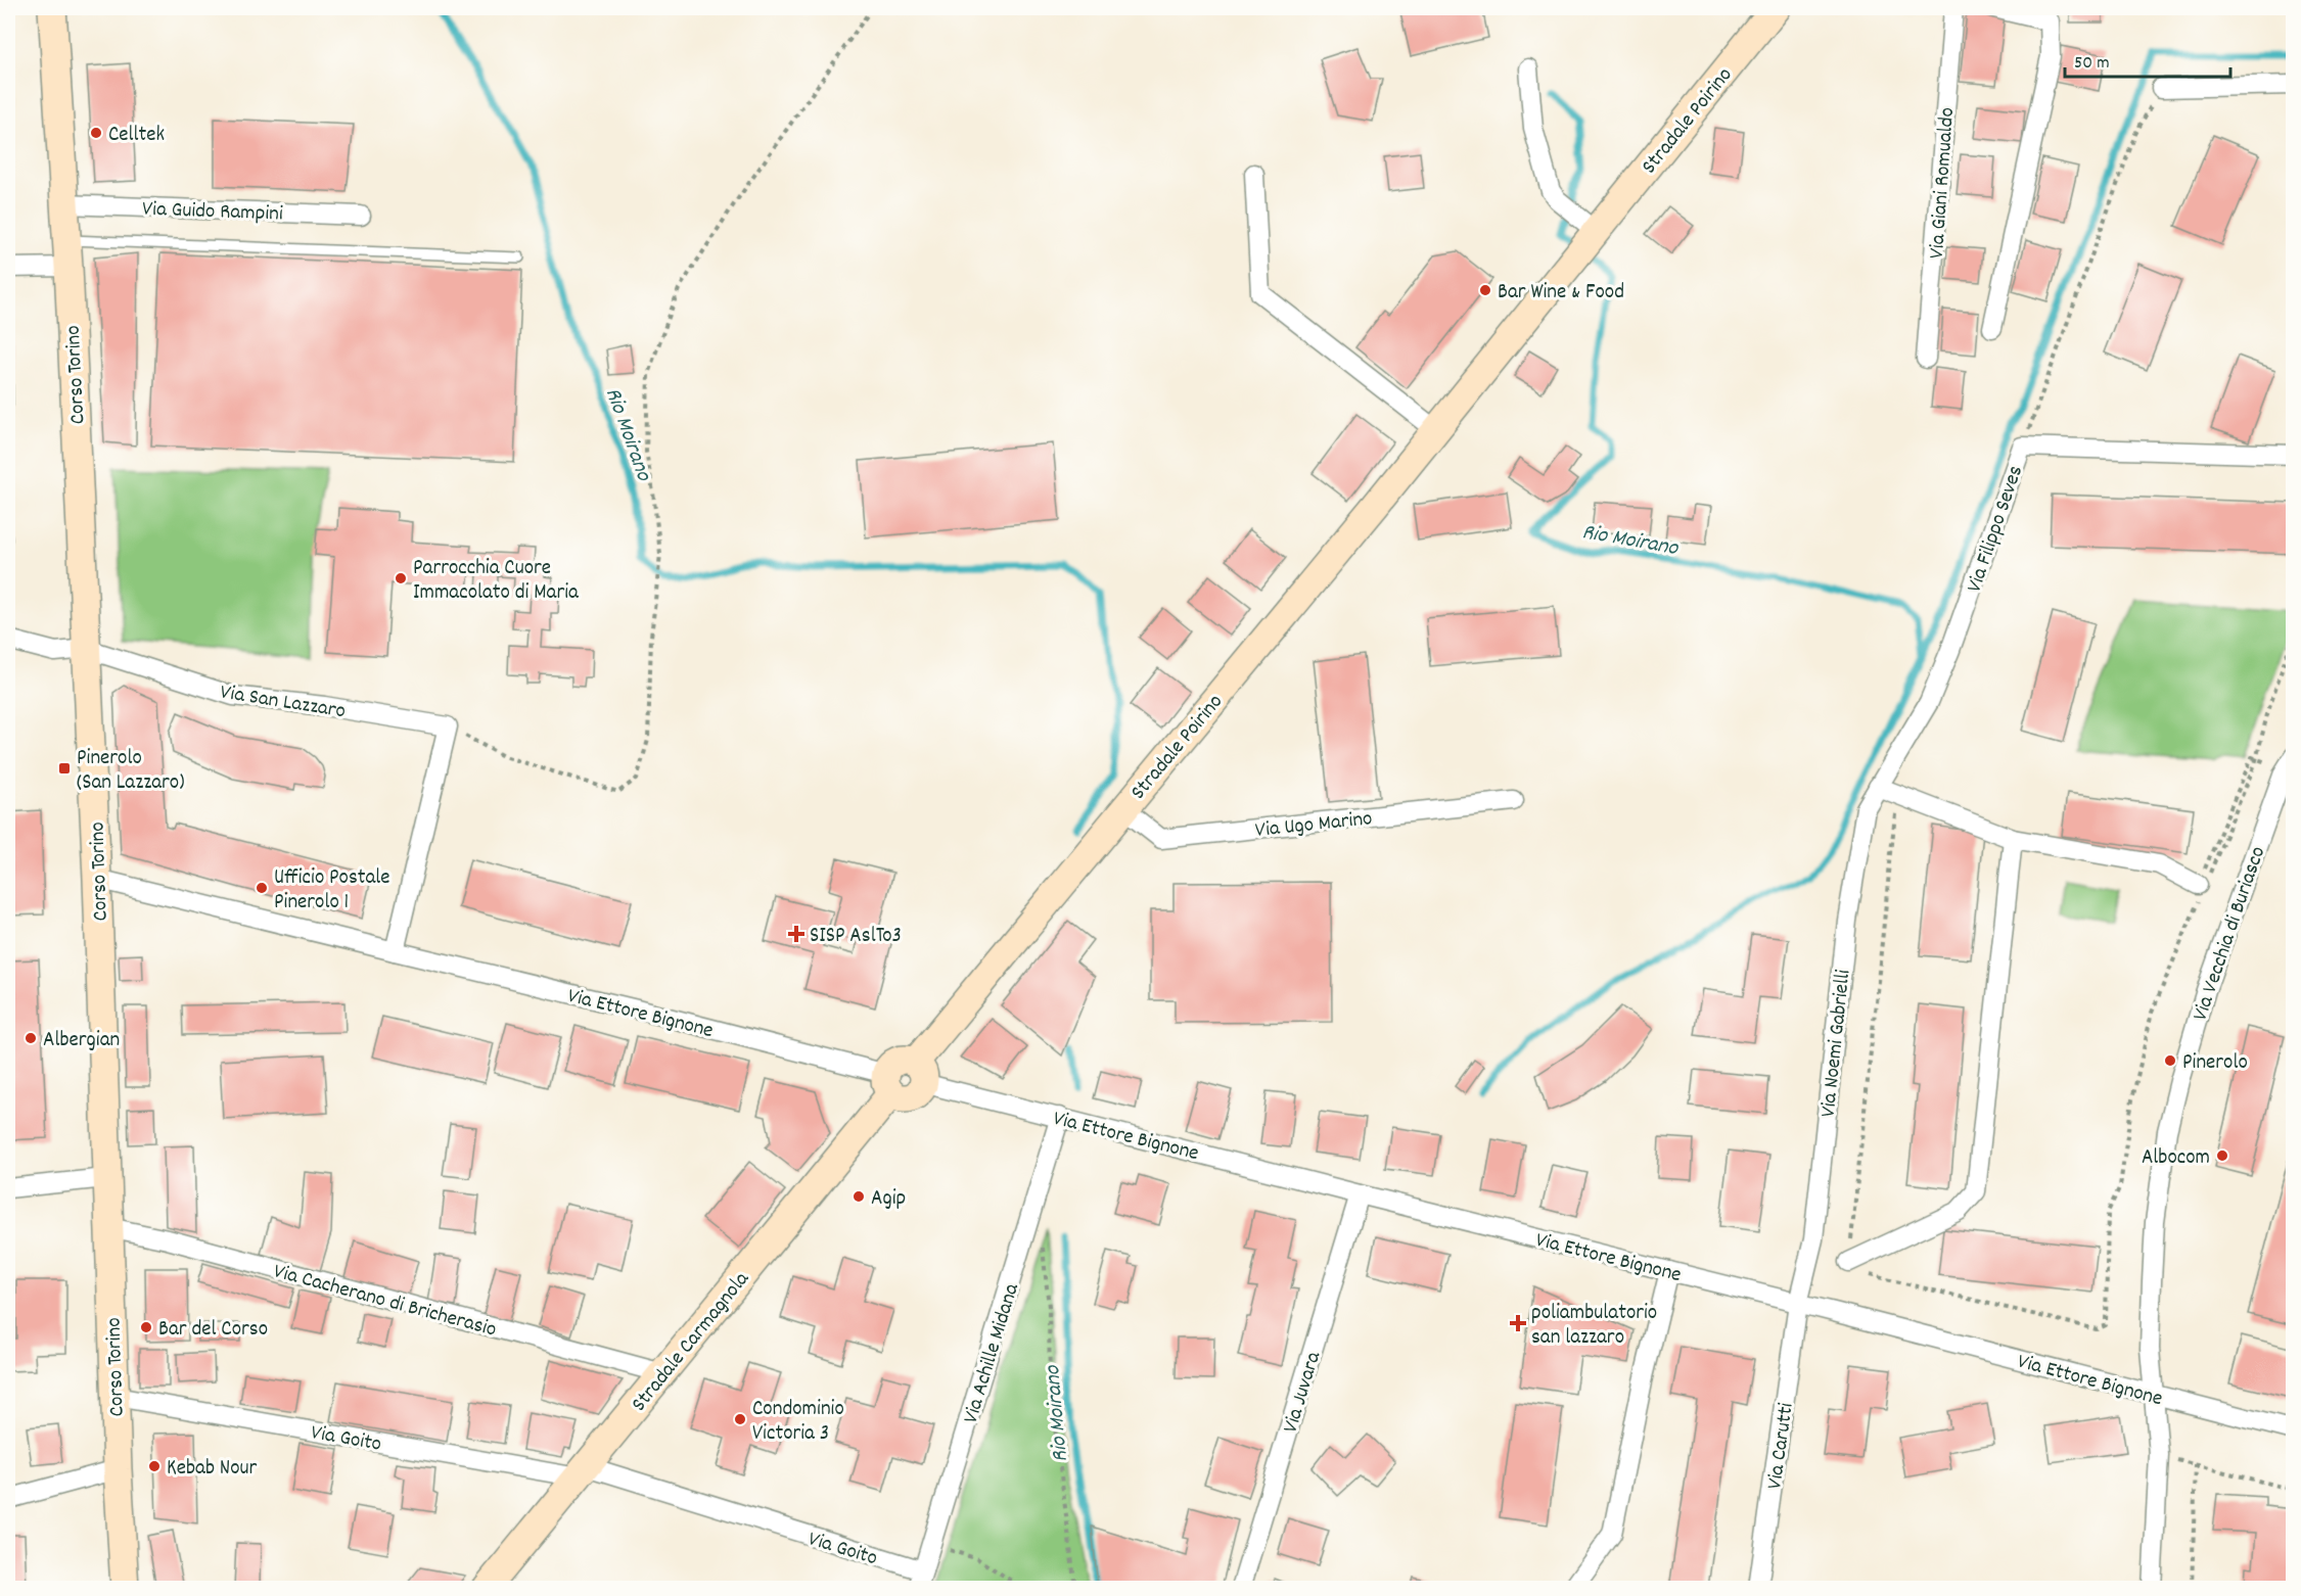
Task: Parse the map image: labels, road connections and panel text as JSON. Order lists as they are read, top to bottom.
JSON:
{
  "streets": {
    "main road": ["Stradale Poirino", "Corso Torino", "Stradale Carmagnola"],
    "street": [
      "Via Giani Romualdo",
      "Via Guido Rampini",
      "Via Filippo Seves",
      "Via San Lazzaro",
      "Via Ugo Marino",
      "Via Vecchia di Buriasco",
      "Via Ettore Bignone",
      "Via Noemi Gabrielli",
      "Via Cacherano di Bricherasio",
      "Via Achille Midana",
      "Via Juvara",
      "Via Goito",
      "Via Carutti"
    ]
  },
  "crossings": [
    ["Stradale Poirino", "Via Ugo Marino"],
    ["Stradale Poirino", "Via Ettore Bignone"],
    ["Via Guido Rampini", "Corso Torino"],
    ["Corso Torino", "Via San Lazzaro"],
    ["Corso Torino", "Via Ettore Bignone"],
    ["Corso Torino", "Via Cacherano di Bricherasio"],
    ["Corso Torino", "Via Goito"],
    ["Via Filippo Seves", "Via Noemi Gabrielli"],
    ["Via Vecchia di Buriasco", "Via Ettore Bignone"],
    ["Via Ettore Bignone", "Via Noemi Gabrielli"],
    ["Via Ettore Bignone", "Stradale Carmagnola"],
    ["Via Ettore Bignone", "Via Achille Midana"],
    ["Via Ettore Bignone", "Via Juvara"],
    ["Via Ettore Bignone", "Via Carutti"],
    ["Via Noemi Gabrielli", "Via Carutti"],
    ["Via Cacherano di Bricherasio", "Stradale Carmagnola"],
    ["Stradale Carmagnola", "Via Goito"],
    ["Via Achille Midana", "Via Goito"]
  ],
  "water": ["Rio Moirano"],
  "places": {
    "other": [
      "Celltek",
      "Bar Wine & Food",
      "Parrocchia Cuore Immacolato di Maria",
      "Ufficio Postale Pinerolo 1",
      "Albergian",
      "Pinerolo",
      "Albocom",
      "Agip",
      "Bar del Corso",
      "Condominio Victoria 3",
      "Kebab Nour"
    ],
    "transit": ["Pinerolo (San Lazzaro)"],
    "health": ["SISP AslTo3", "poliambulatorio san lazzaro"]
  },
  "scale_bar": "50 m"
}
